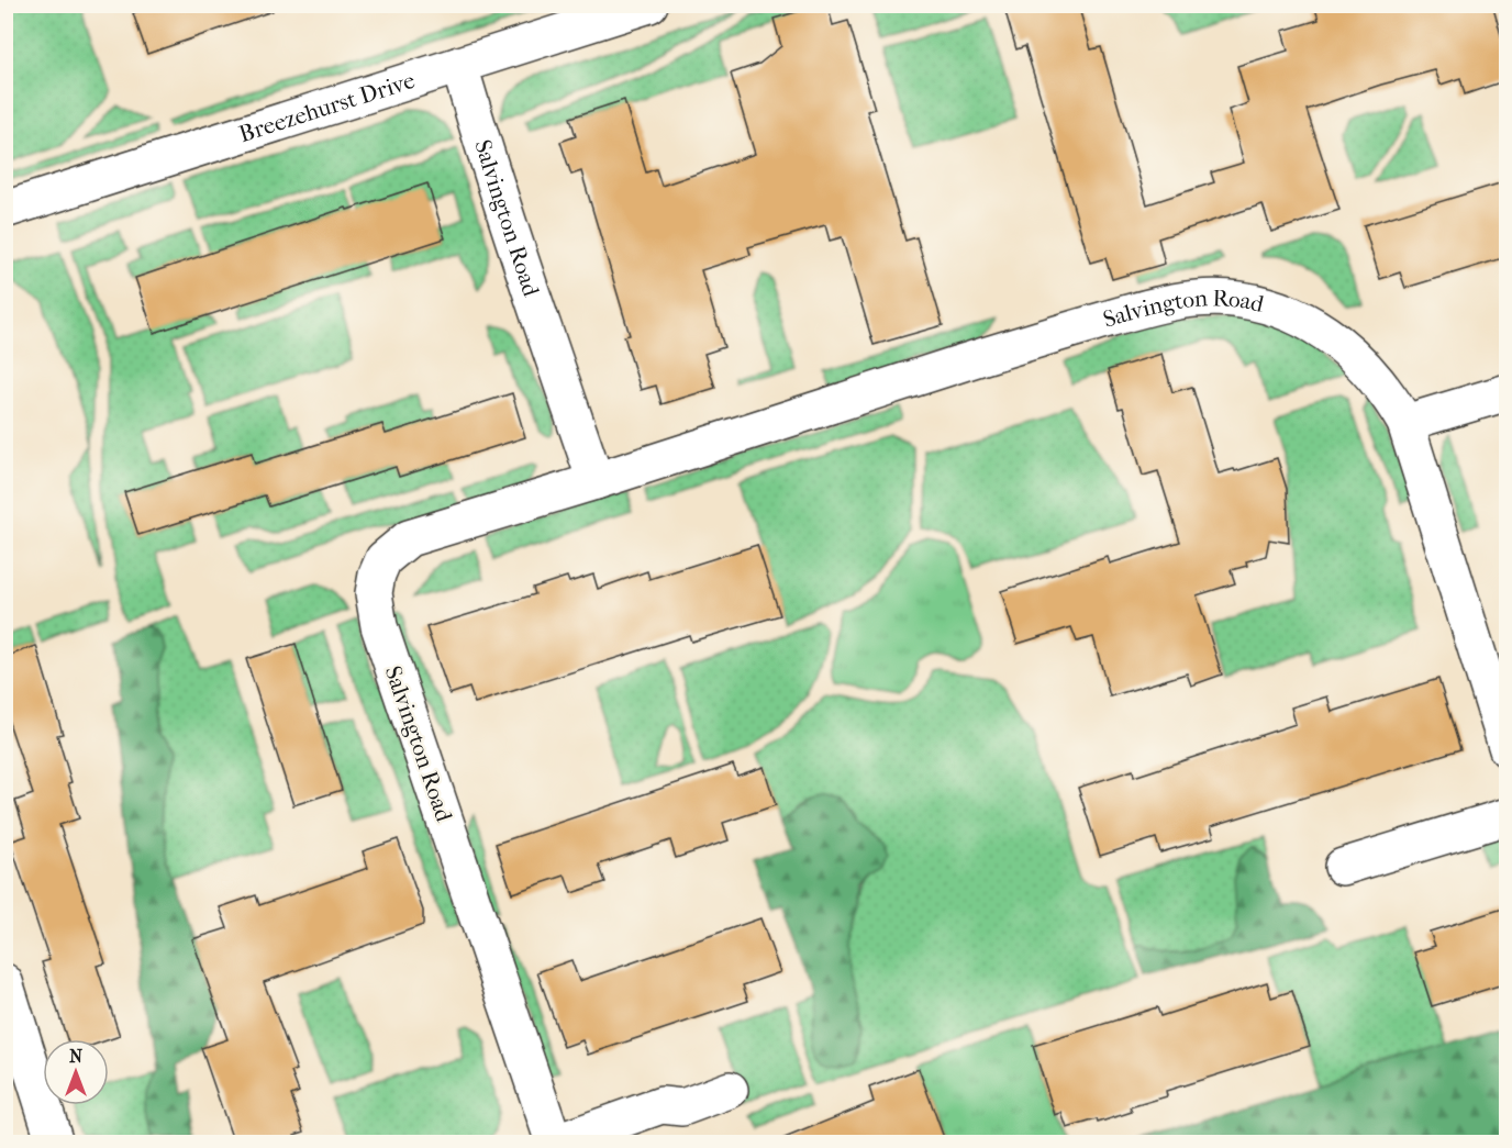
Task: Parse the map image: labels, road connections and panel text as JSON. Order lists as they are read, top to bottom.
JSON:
{
  "streets": {
    "street": ["Breezehurst Drive", "Salvington Road"]
  },
  "crossings": [
    ["Breezehurst Drive", "Salvington Road"]
  ],
  "north": "top"
}
